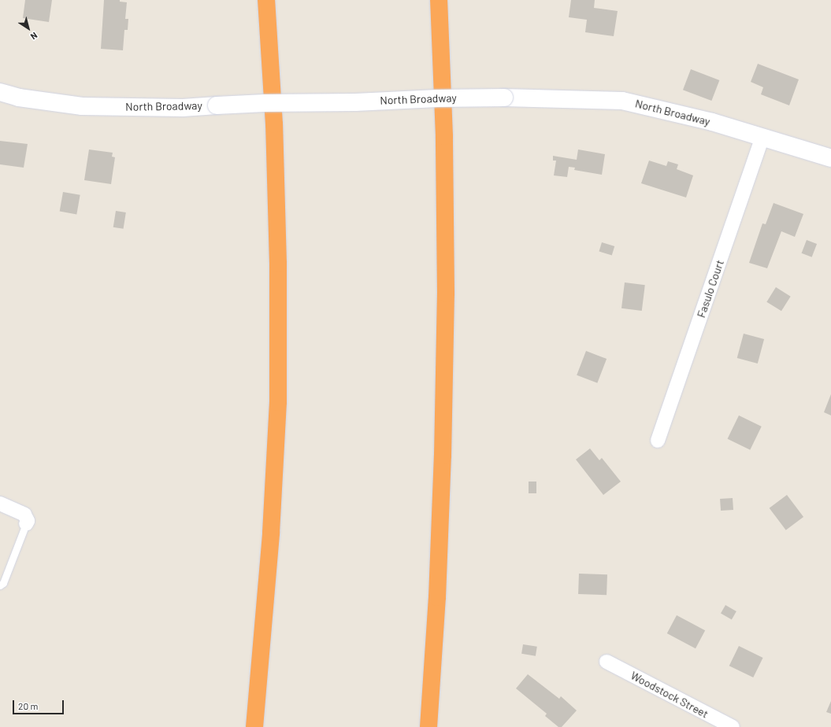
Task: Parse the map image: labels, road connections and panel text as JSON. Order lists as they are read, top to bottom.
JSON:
{
  "streets": {
    "street": ["North Broadway", "Fasulo Court", "Woodstock Street"]
  },
  "crossings": [
    ["North Broadway", "Fasulo Court"]
  ],
  "scale_bar": "20 m",
  "north": "bottom right"
}
